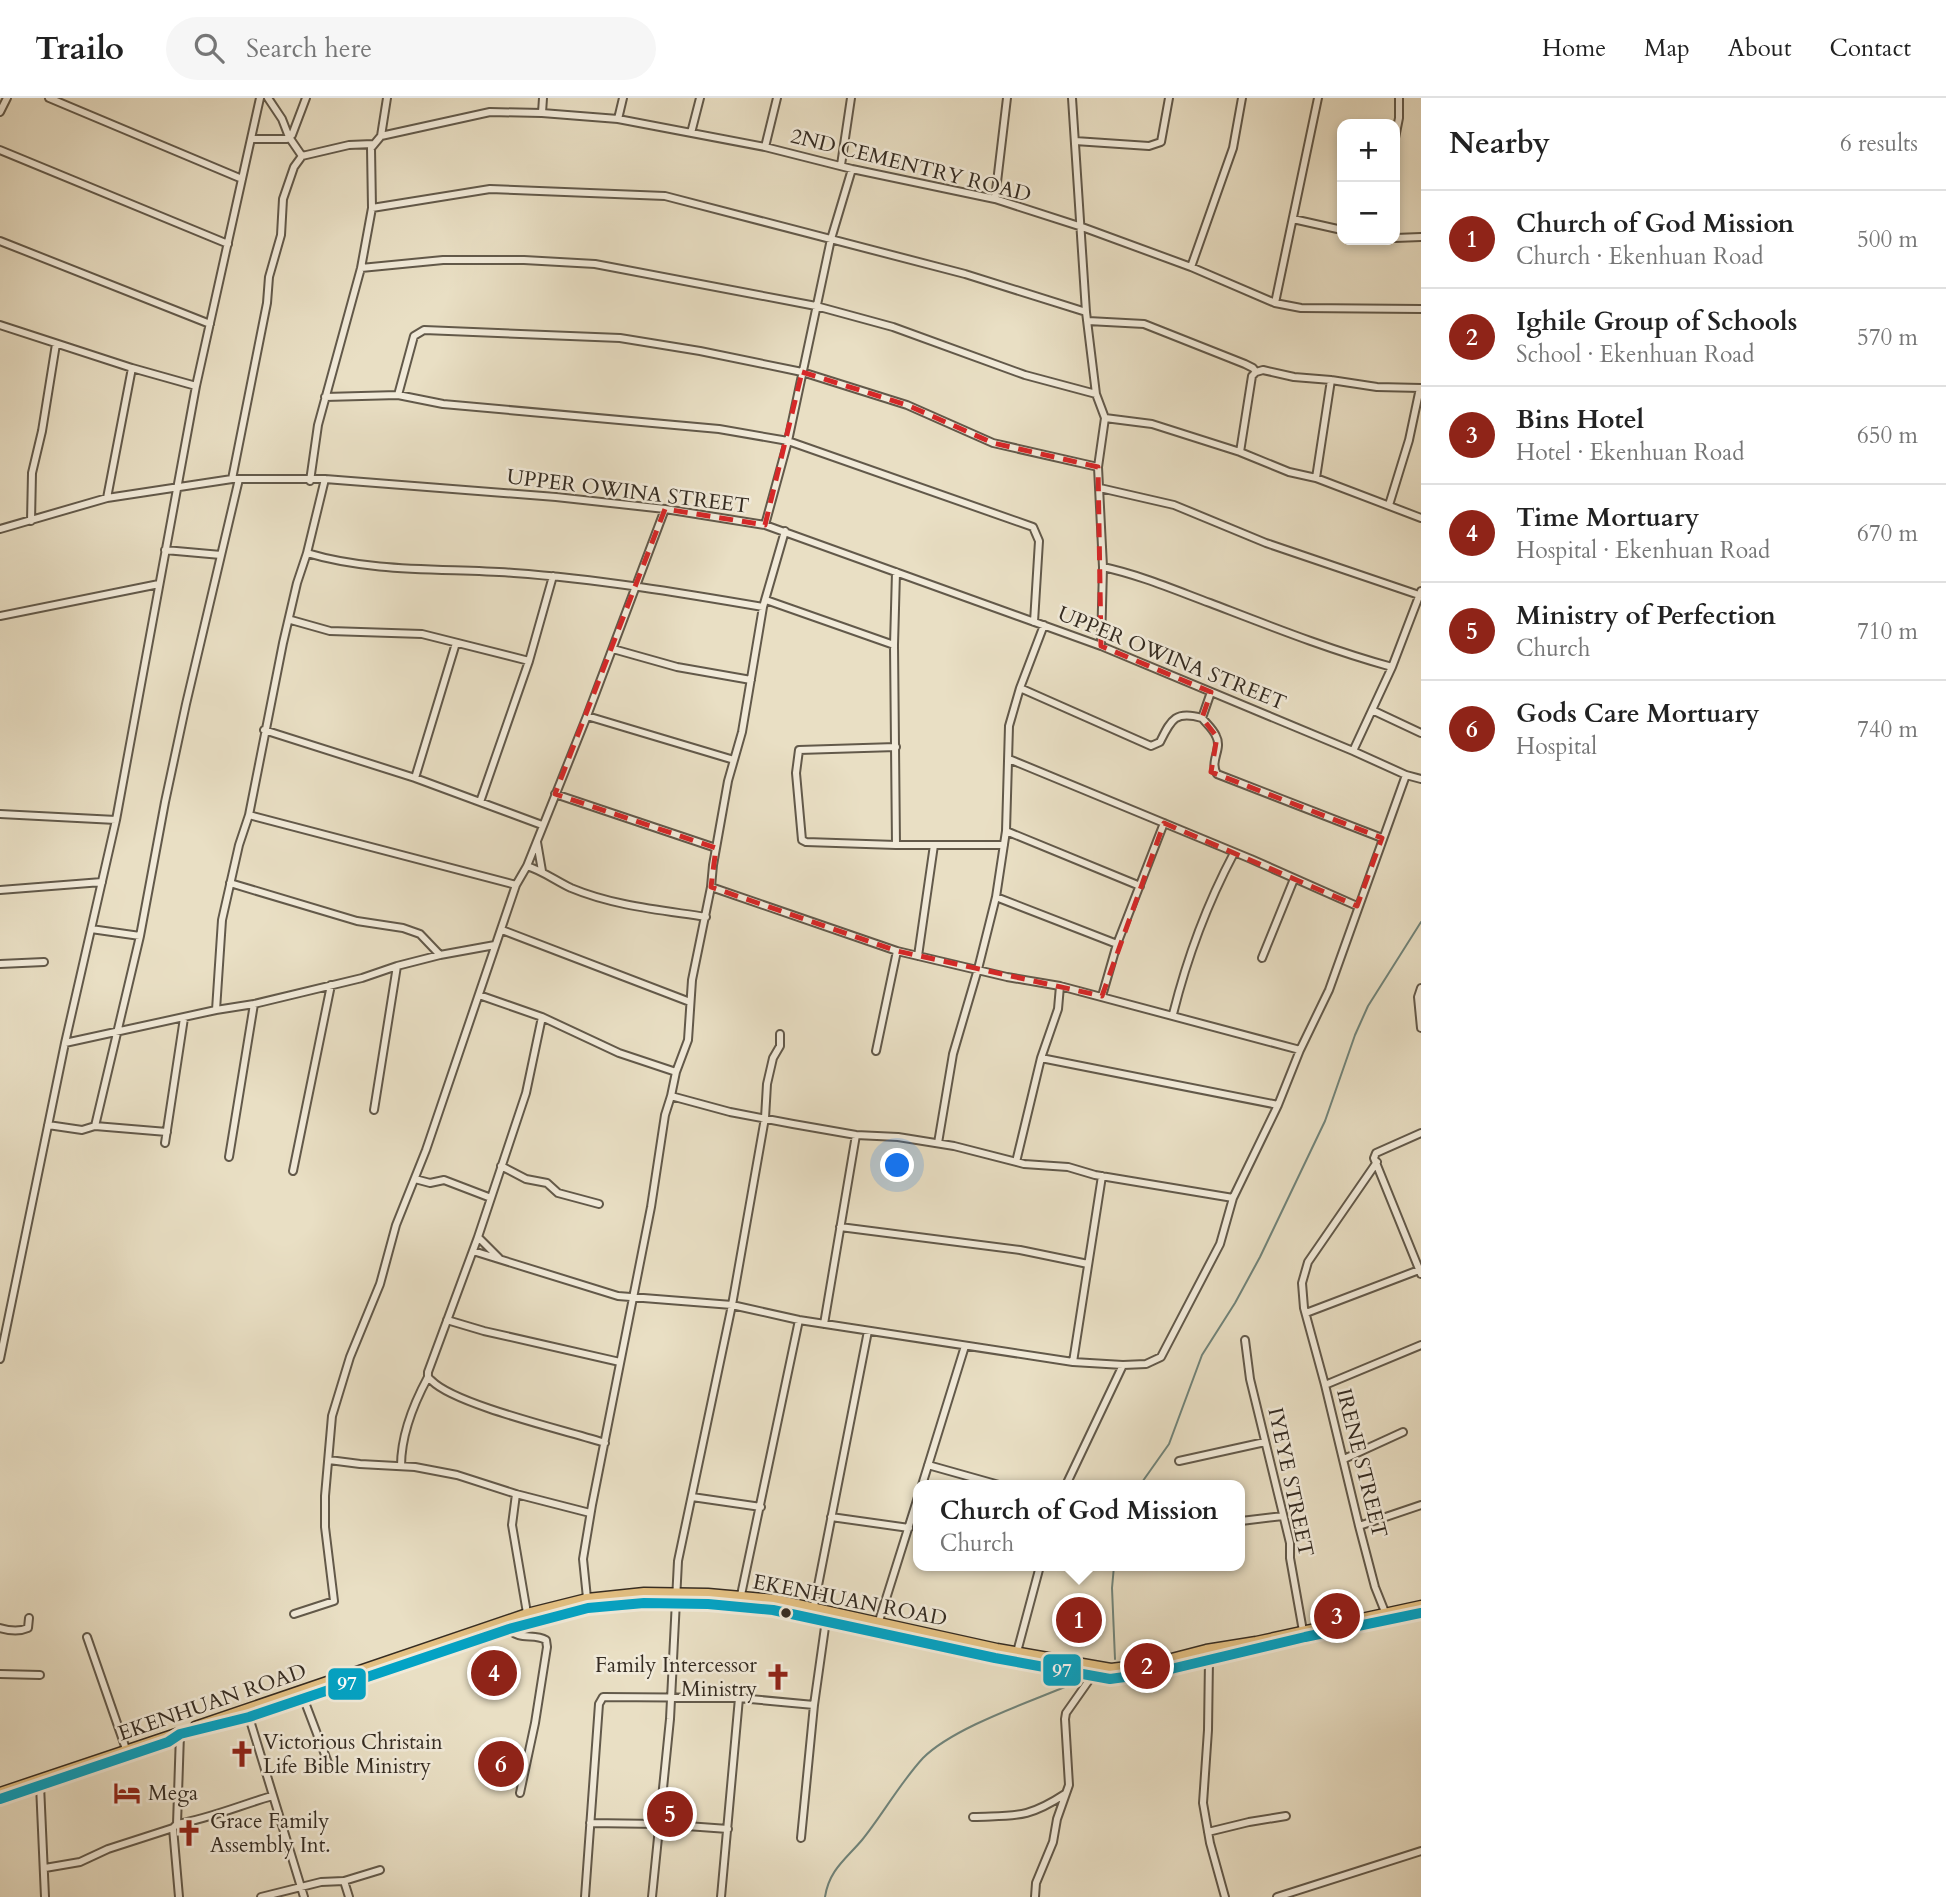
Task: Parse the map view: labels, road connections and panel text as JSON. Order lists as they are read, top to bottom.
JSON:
{
  "streets": {
    "main road": ["EKENHUAN ROAD"],
    "street": [
      "2ND CEMENTRY ROAD",
      "UPPER OWINA STREET",
      "IRENE STREET",
      "IYEYE STREET"
    ]
  },
  "crossings": [
    ["IRENE STREET", "EKENHUAN ROAD"],
    ["IYEYE STREET", "EKENHUAN ROAD"]
  ],
  "places": {
    "church": ["Family Intercessor Ministry", "Victorious Christain Life Bible Ministry", "Grace Family Assembly Int."],
    "hotel": ["Mega"]
  },
  "lines": ["transit line 97"],
  "page": {
    "header": "Trailo",
    "search": "Search here",
    "nav": [
      "Home",
      "Map",
      "About",
      "Contact"
    ],
    "heading": ["Nearby", "6 results"],
    "map_buttons": ["+", "−"],
    "list": [
      {
        "mark": "1",
        "name": "Church of God Mission",
        "note": "Church · Ekenhuan Road",
        "value": "500 m"
      },
      {
        "mark": "2",
        "name": "Ighile Group of Schools",
        "note": "School · Ekenhuan Road",
        "value": "570 m"
      },
      {
        "mark": "3",
        "name": "Bins Hotel",
        "note": "Hotel · Ekenhuan Road",
        "value": "650 m"
      },
      {
        "mark": "4",
        "name": "Time Mortuary",
        "note": "Hospital · Ekenhuan Road",
        "value": "670 m"
      },
      {
        "mark": "5",
        "name": "Ministry of Perfection",
        "note": "Church",
        "value": "710 m"
      },
      {
        "mark": "6",
        "name": "Gods Care Mortuary",
        "note": "Hospital",
        "value": "740 m"
      }
    ],
    "popup": ["Church of God Mission", "Church"],
    "pins": [
      "3",
      "1",
      "2",
      "4",
      "6",
      "5"
    ]
  }
}
